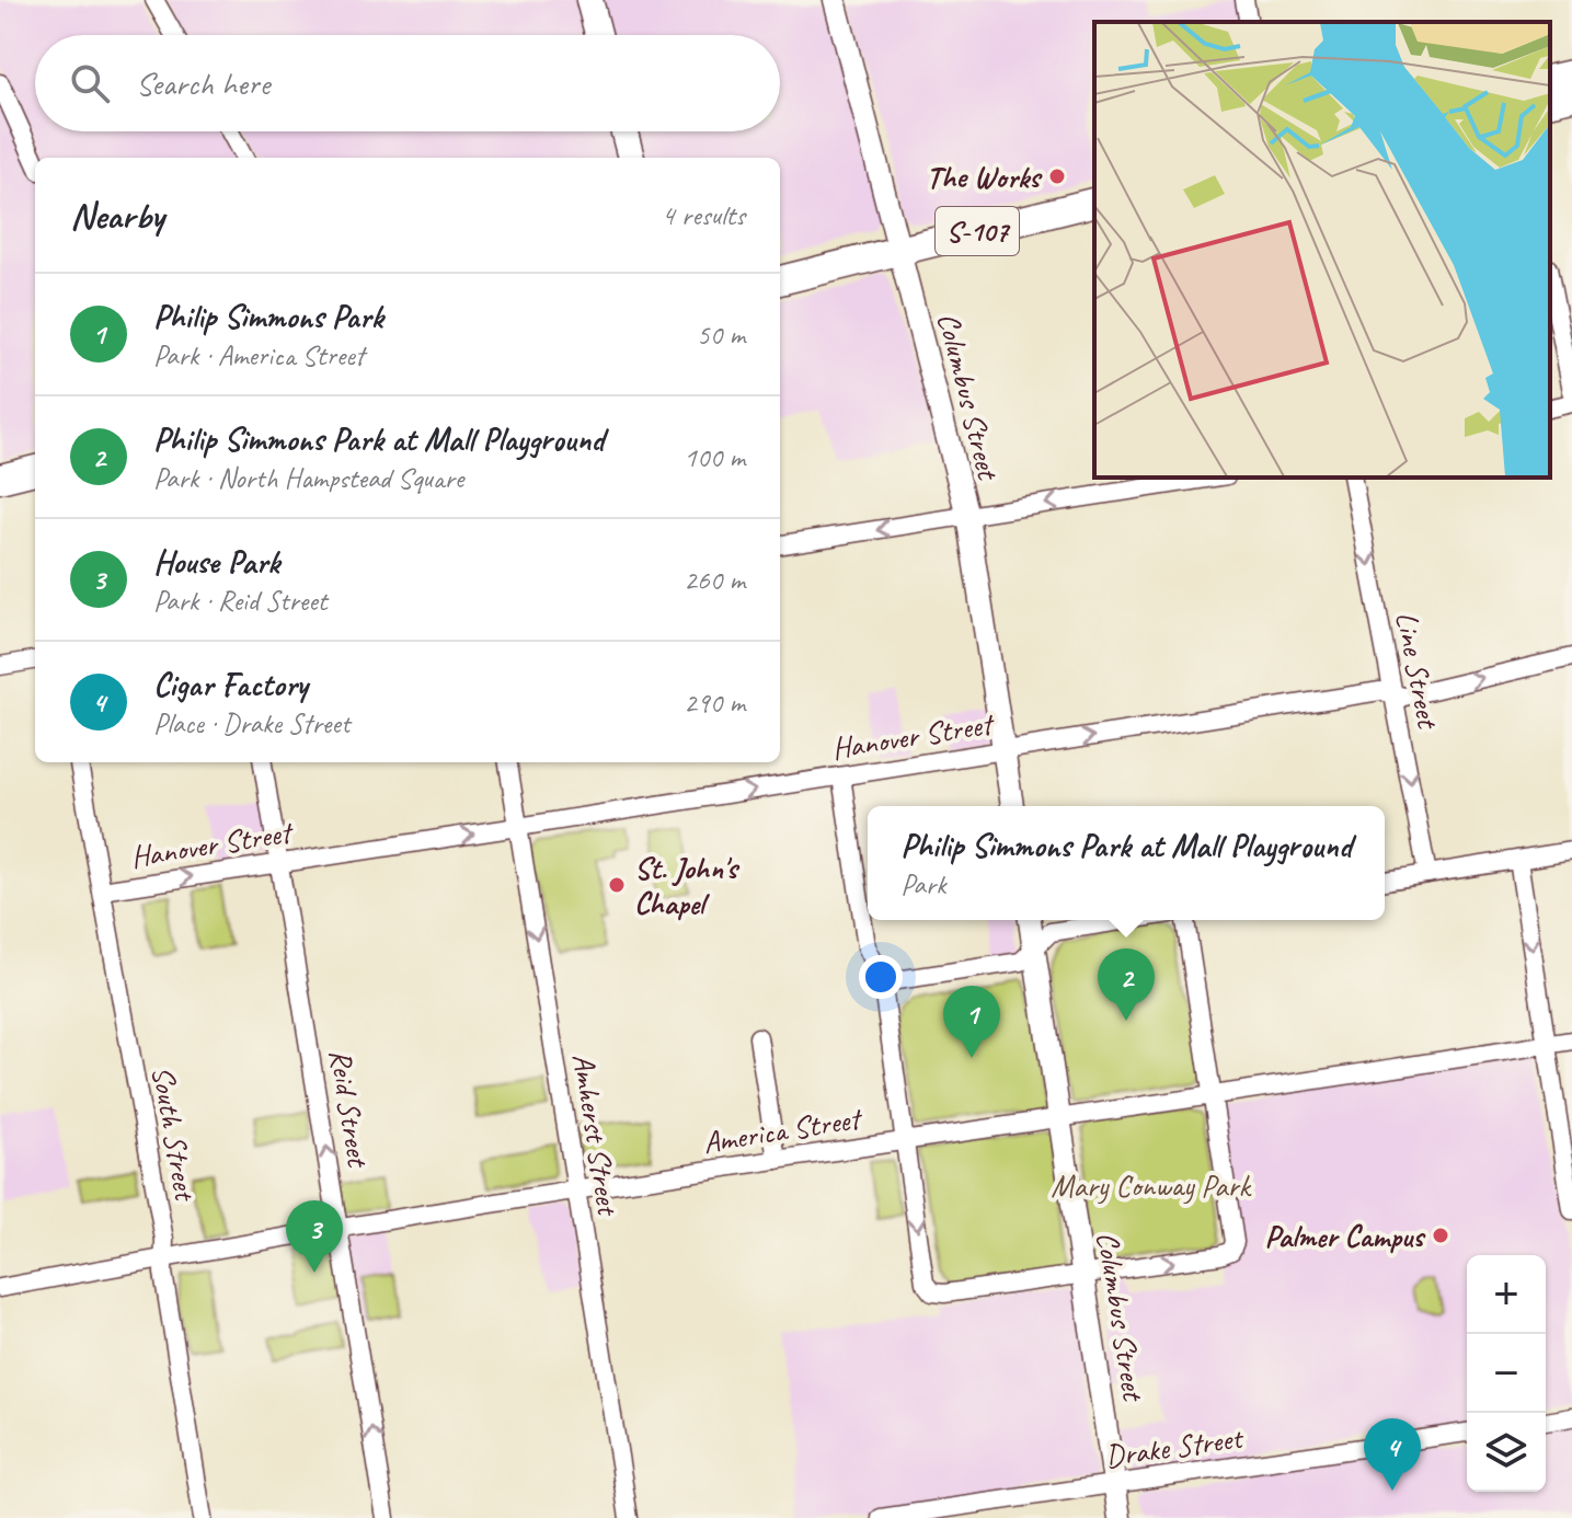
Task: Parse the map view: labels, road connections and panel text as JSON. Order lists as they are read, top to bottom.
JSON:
{
  "streets": {
    "main road": ["S-107"],
    "street": [
      "Columbus Street",
      "Line Street",
      "Hanover Street",
      "Reid Street",
      "America Street",
      "South Street",
      "Amherst Street",
      "Drake Street"
    ]
  },
  "crossings": [
    ["S-107", "Columbus Street"],
    ["Columbus Street", "Hanover Street"],
    ["Columbus Street", "America Street"],
    ["Columbus Street", "Drake Street"],
    ["Line Street", "Hanover Street"],
    ["Hanover Street", "Reid Street"],
    ["Hanover Street", "South Street"],
    ["Hanover Street", "Amherst Street"],
    ["Reid Street", "America Street"],
    ["America Street", "South Street"],
    ["America Street", "Amherst Street"]
  ],
  "one_way": [
    "Line Street",
    "Hanover Street",
    "Reid Street",
    "Amherst Street"
  ],
  "parks": ["Mary Conway Park"],
  "places": ["The Works", "St. John's Chapel", "Palmer Campus"],
  "page": {
    "search": "Search here",
    "heading": ["Nearby", "4 results"],
    "list": [
      {
        "mark": "1",
        "name": "Philip Simmons Park",
        "note": "Park · America Street",
        "value": "50 m"
      },
      {
        "mark": "2",
        "name": "Philip Simmons Park at Mall Playground",
        "note": "Park · North Hampstead Square",
        "value": "100 m"
      },
      {
        "mark": "3",
        "name": "House Park",
        "note": "Park · Reid Street",
        "value": "260 m"
      },
      {
        "mark": "4",
        "name": "Cigar Factory",
        "note": "Place · Drake Street",
        "value": "290 m"
      }
    ],
    "popup": ["Philip Simmons Park at Mall Playground", "Park"],
    "pins": [
      "2",
      "1",
      "3",
      "4"
    ],
    "map_buttons": ["+", "−"]
  }
}
